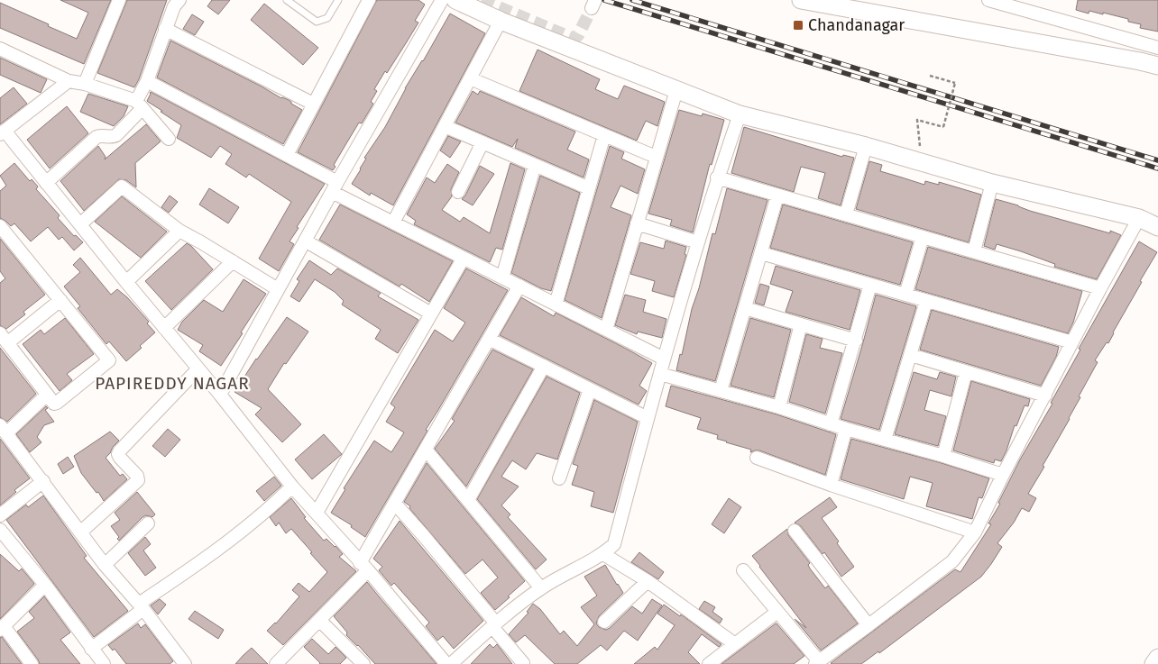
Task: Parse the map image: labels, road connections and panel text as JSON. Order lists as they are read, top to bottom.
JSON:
{
  "districts": ["PAPIREDDY NAGAR"],
  "places": {
    "transit": ["Chandanagar"]
  }
}
